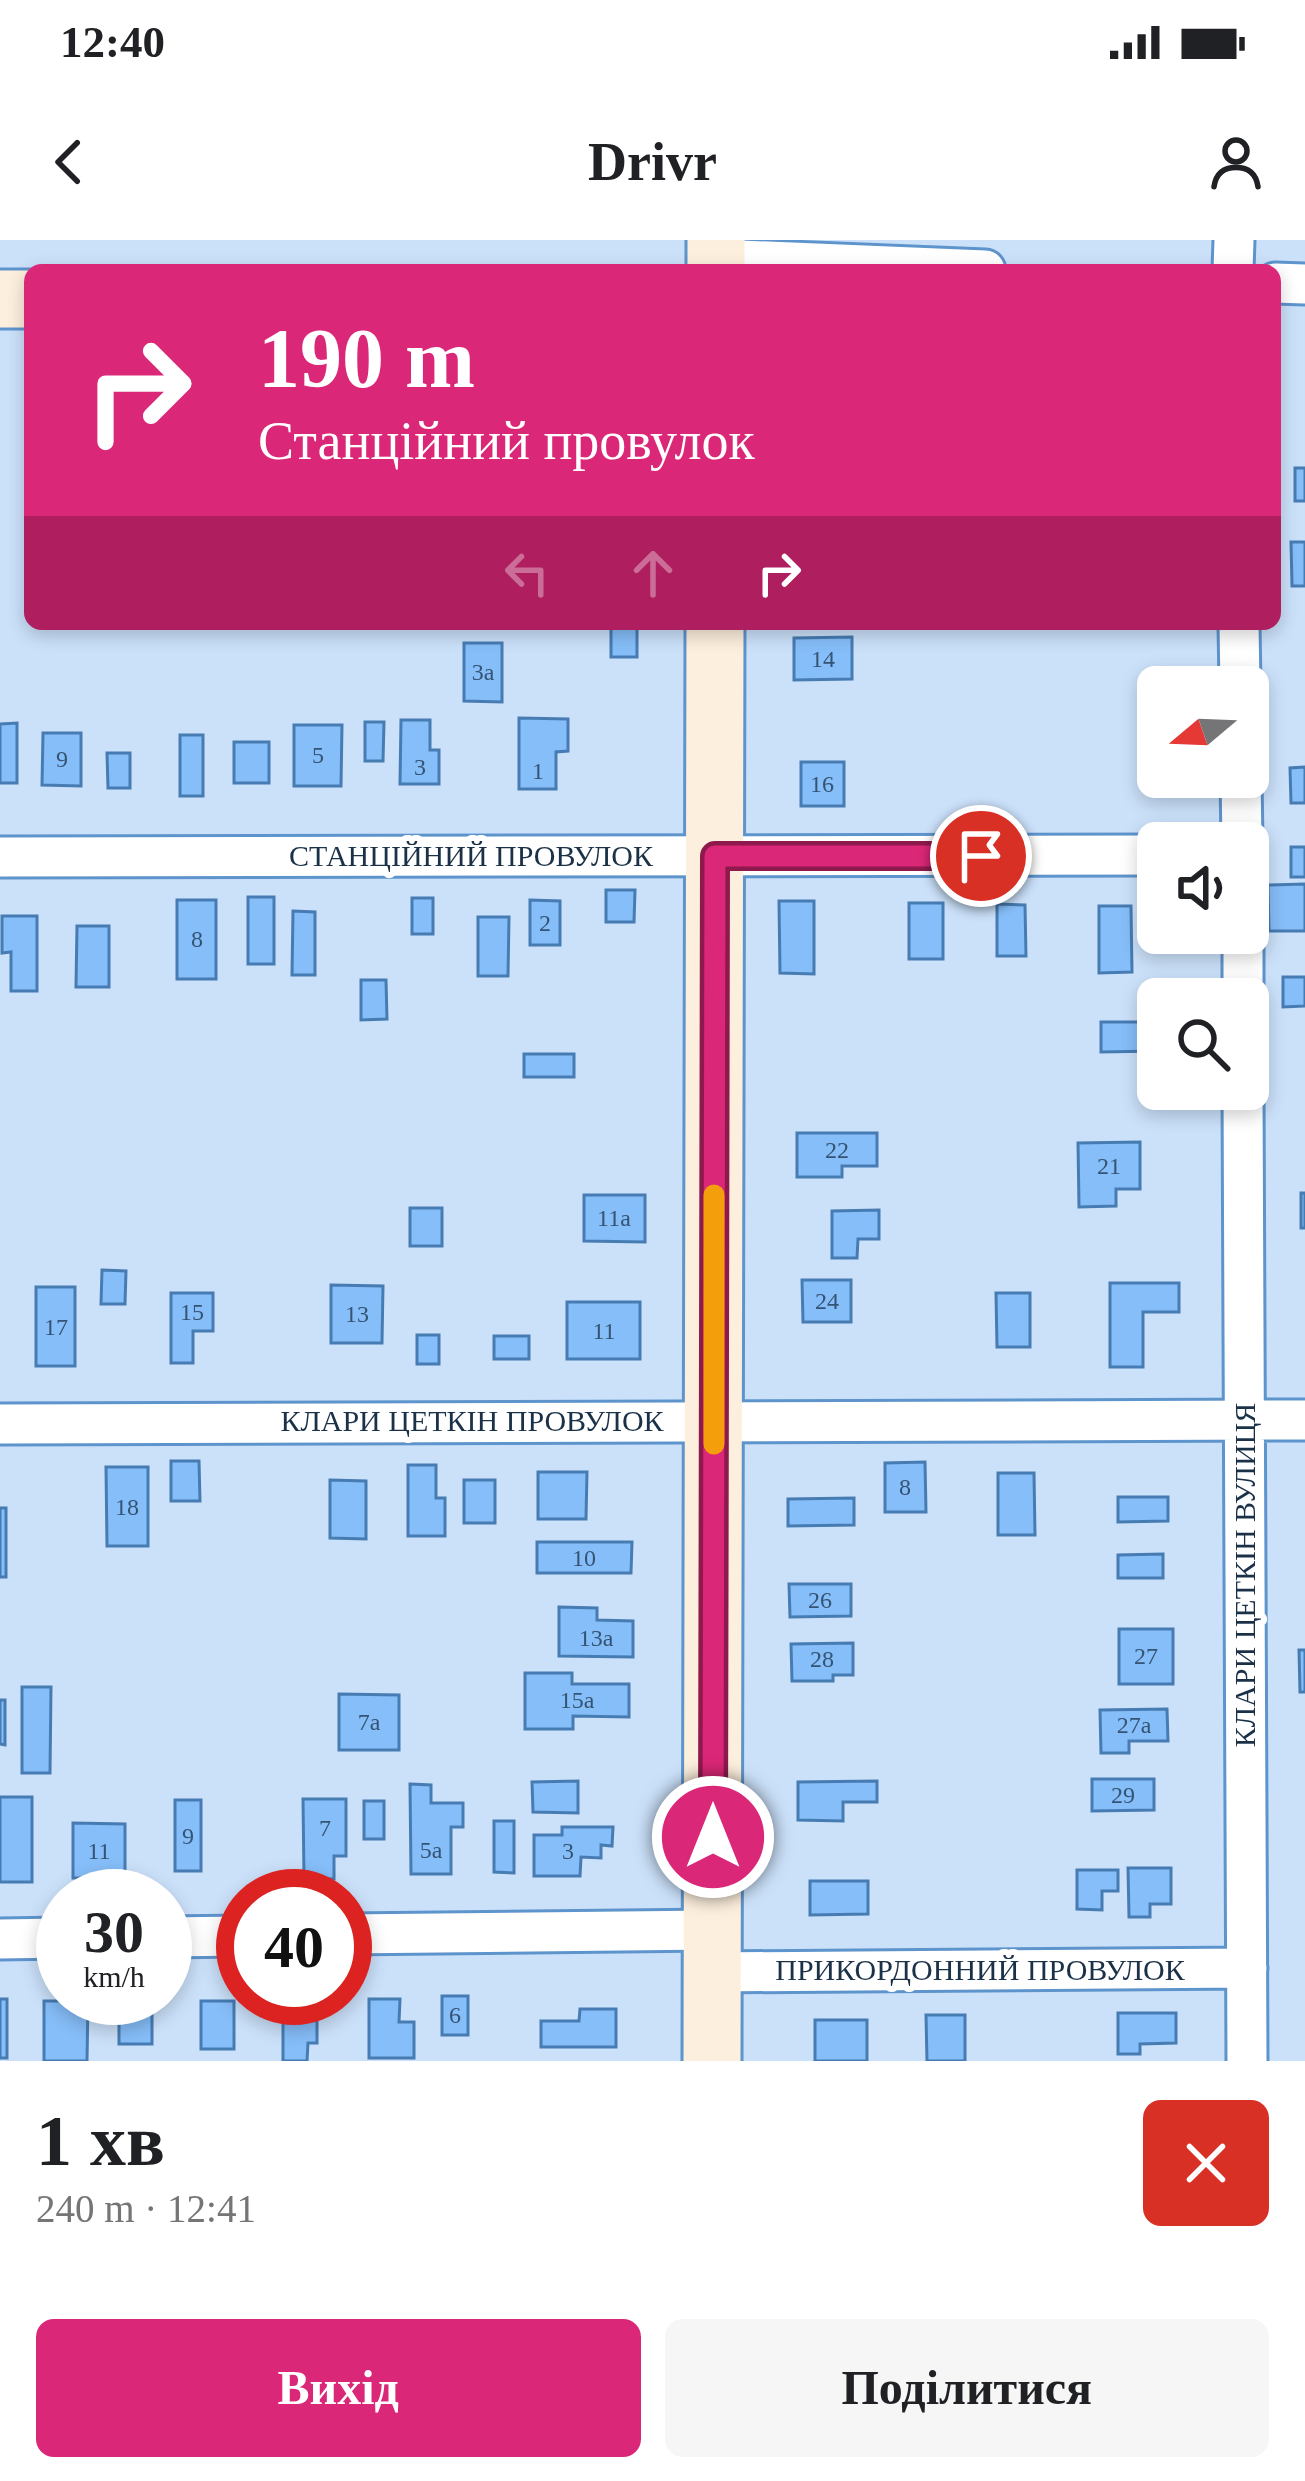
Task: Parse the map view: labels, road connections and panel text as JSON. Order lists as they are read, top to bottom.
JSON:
{
  "streets": {
    "street": [
      "СТАНЦІЙНИЙ ПРОВУЛОК",
      "КЛАРИ ЦЕТКІН ПРОВУЛОК",
      "КЛАРИ ЦЕТКІН ВУЛИЦЯ",
      "ПРИКОРДОННИЙ ПРОВУЛОК"
    ]
  },
  "crossings": [
    ["КЛАРИ ЦЕТКІН ПРОВУЛОК", "КЛАРИ ЦЕТКІН ВУЛИЦЯ"],
    ["КЛАРИ ЦЕТКІН ВУЛИЦЯ", "ПРИКОРДОННИЙ ПРОВУЛОК"]
  ],
  "house_numbers": [
    "14",
    "3а",
    "5",
    "9",
    "3",
    "1",
    "16",
    "2",
    "8",
    "22",
    "21",
    "11а",
    "24",
    "15",
    "13",
    "17",
    "11",
    "8",
    "18",
    "10",
    "26",
    "13а",
    "27",
    "28",
    "15а",
    "7а",
    "27а",
    "29",
    "7",
    "9",
    "5а",
    "11",
    "3",
    "6"
  ],
  "north": "left",
  "page": {
    "status": "12:40",
    "header": "Drivr",
    "turn": ["190 m", "Станційний провулок"],
    "speed": "30 km/h",
    "limit": "40",
    "heading": ["1 хв", "240 m · 12:41"],
    "buttons": ["Вихід", "Поділитися"]
  }
}
